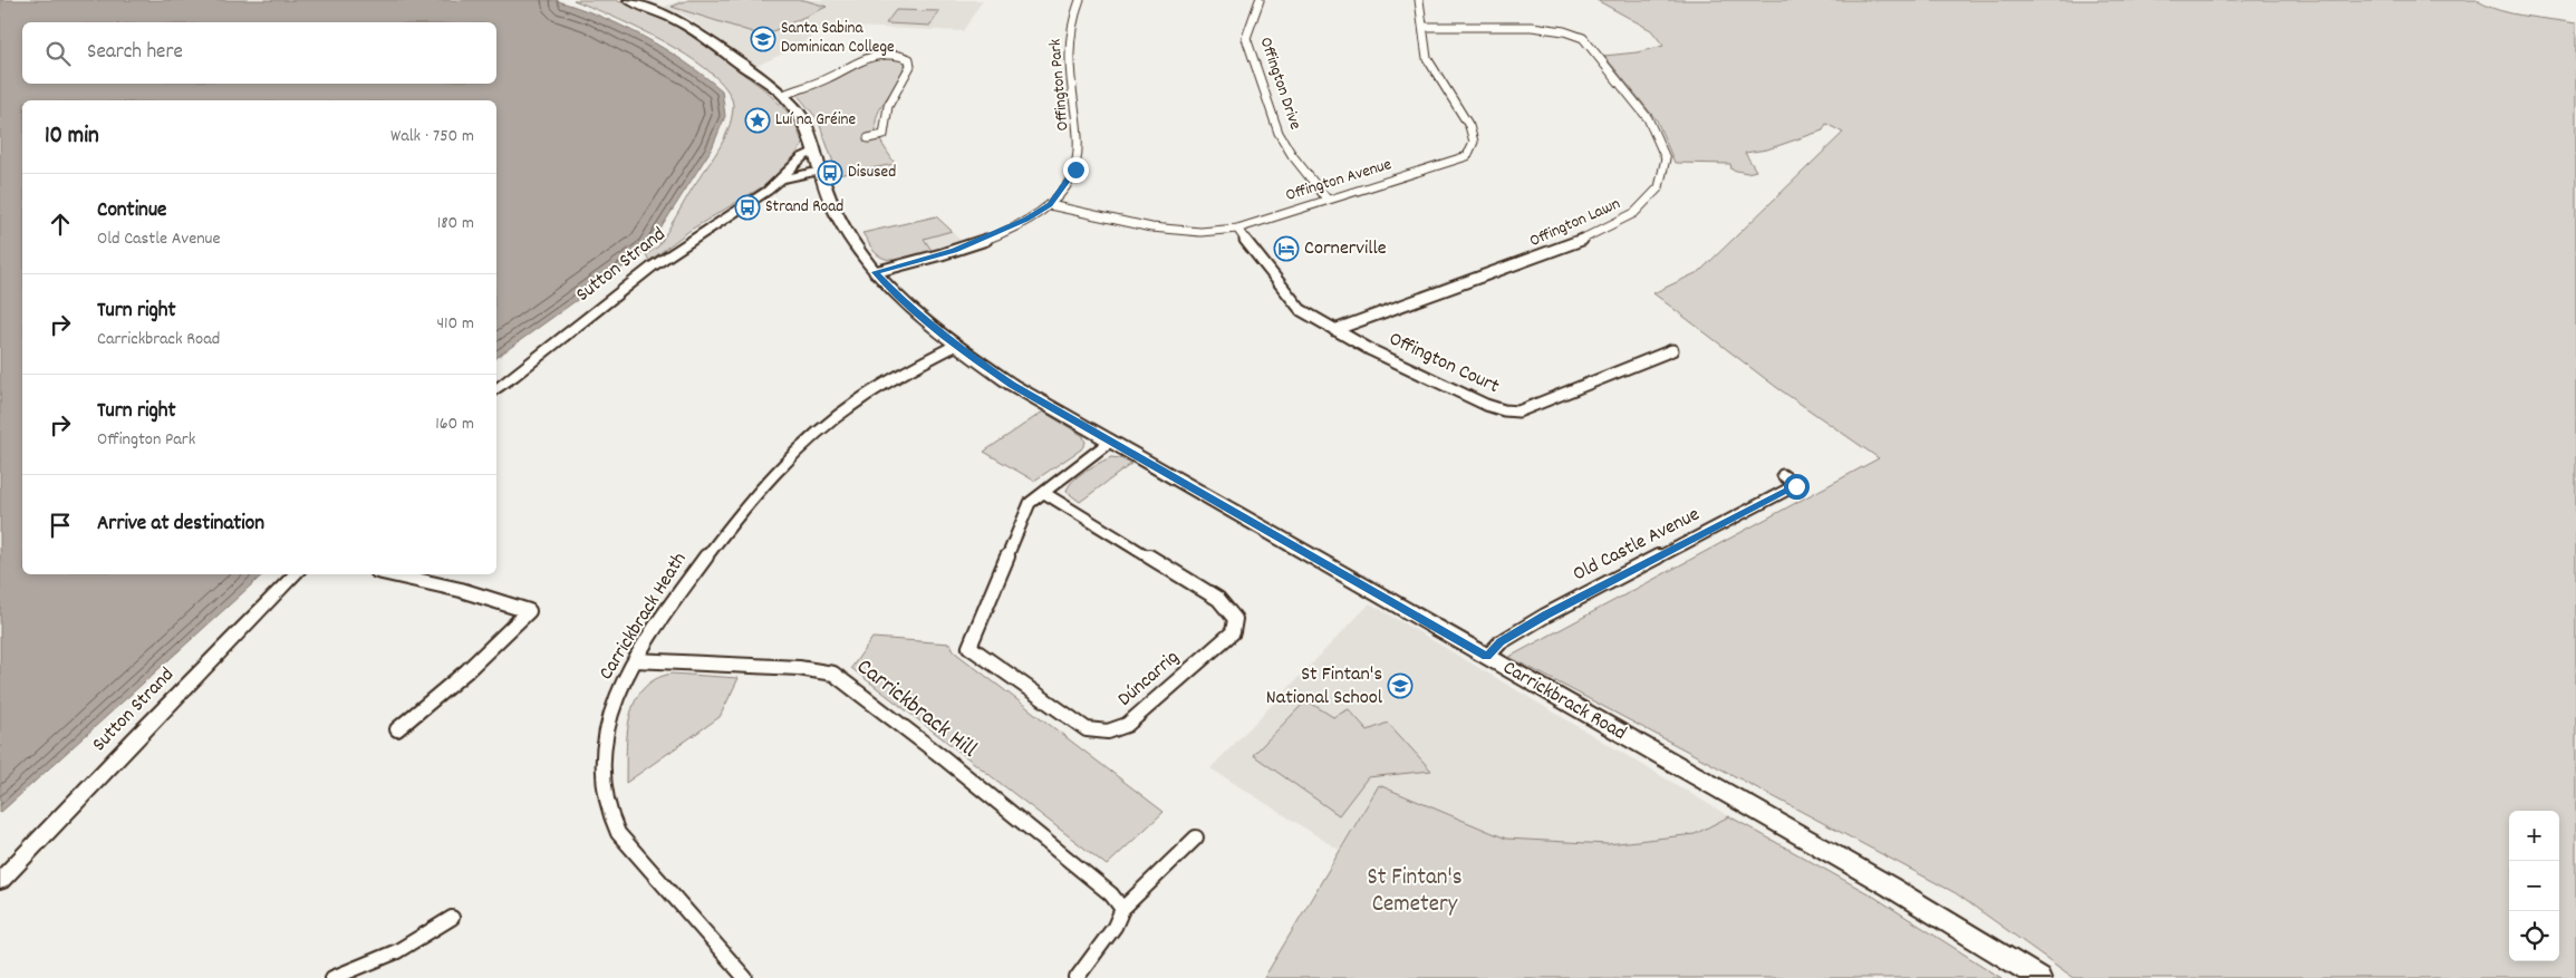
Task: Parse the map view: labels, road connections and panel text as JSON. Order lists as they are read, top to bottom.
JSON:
{
  "streets": {
    "main road": ["Carrickbrack Road"],
    "street": [
      "Offington Drive",
      "Offington Park",
      "Offington Avenue",
      "Offington Lawn",
      "Sutton Strand",
      "Offington Court",
      "Old Castle Avenue",
      "Carrickbrack Heath",
      "Dúncarrig",
      "Carrickbrack Hill"
    ]
  },
  "crossings": [
    ["Offington Drive", "Offington Avenue"],
    ["Offington Park", "Offington Avenue"],
    ["Offington Park", "Carrickbrack Road"],
    ["Offington Avenue", "Offington Lawn"],
    ["Offington Avenue", "Offington Court"],
    ["Offington Lawn", "Offington Court"],
    ["Sutton Strand", "Carrickbrack Road"],
    ["Old Castle Avenue", "Carrickbrack Road"],
    ["Carrickbrack Heath", "Carrickbrack Road"],
    ["Carrickbrack Heath", "Carrickbrack Hill"],
    ["Dúncarrig", "Carrickbrack Road"]
  ],
  "parks": ["St Fintan's Cemetery"],
  "places": {
    "school or university": ["Santa Sabina Dominican College", "St Fintan's National School"],
    "place": ["Luí na Gréine"],
    "bus stop": ["Disused", "Strand Road"],
    "hotel": ["Cornerville"]
  },
  "page": {
    "search": "Search here",
    "heading": ["10 min", "Walk · 750 m"],
    "list": [
      ["Continue", "Old Castle Avenue", "180 m"],
      ["Turn right", "Carrickbrack Road", "410 m"],
      ["Turn right", "Offington Park", "160 m"],
      "Arrive at destination"
    ],
    "map_buttons": ["+", "−"]
  }
}
